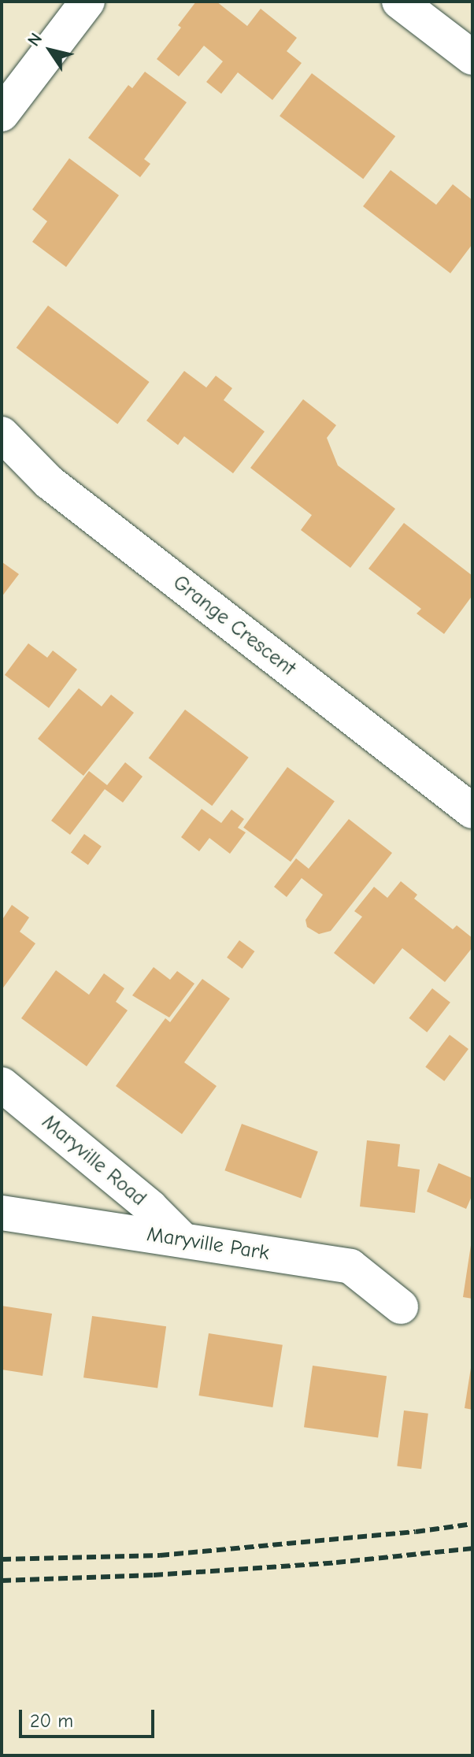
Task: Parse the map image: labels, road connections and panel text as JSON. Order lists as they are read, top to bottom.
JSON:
{
  "streets": {
    "street": ["Grange Crescent", "Maryville Road", "Maryville Park"]
  },
  "crossings": [
    ["Maryville Road", "Maryville Park"]
  ],
  "scale_bar": "20 m",
  "north": "top left"
}
